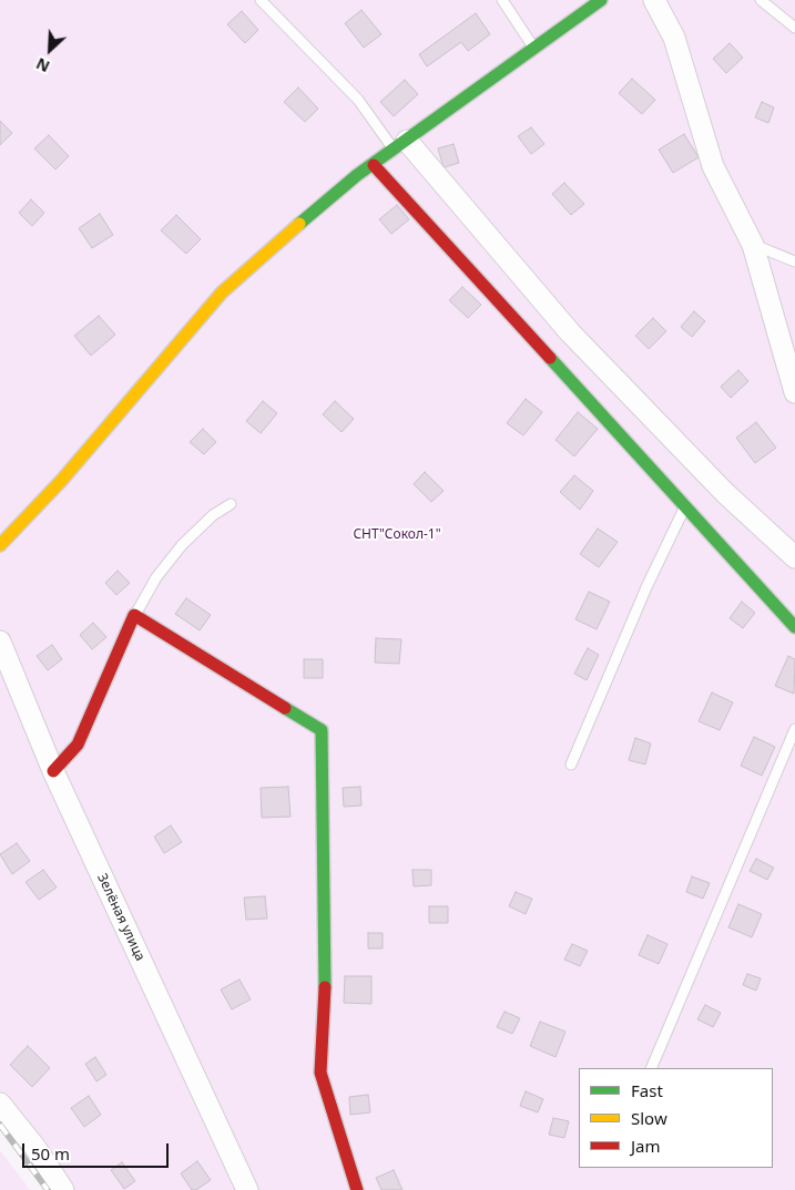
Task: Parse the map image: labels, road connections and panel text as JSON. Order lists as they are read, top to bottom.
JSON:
{
  "streets": {
    "street": ["Зелёная улица"]
  },
  "parks": ["СНТ\"Сокол-1\""],
  "legend": ["Fast", "Slow", "Jam"],
  "scale_bar": "50 m",
  "north": "bottom left"
}
